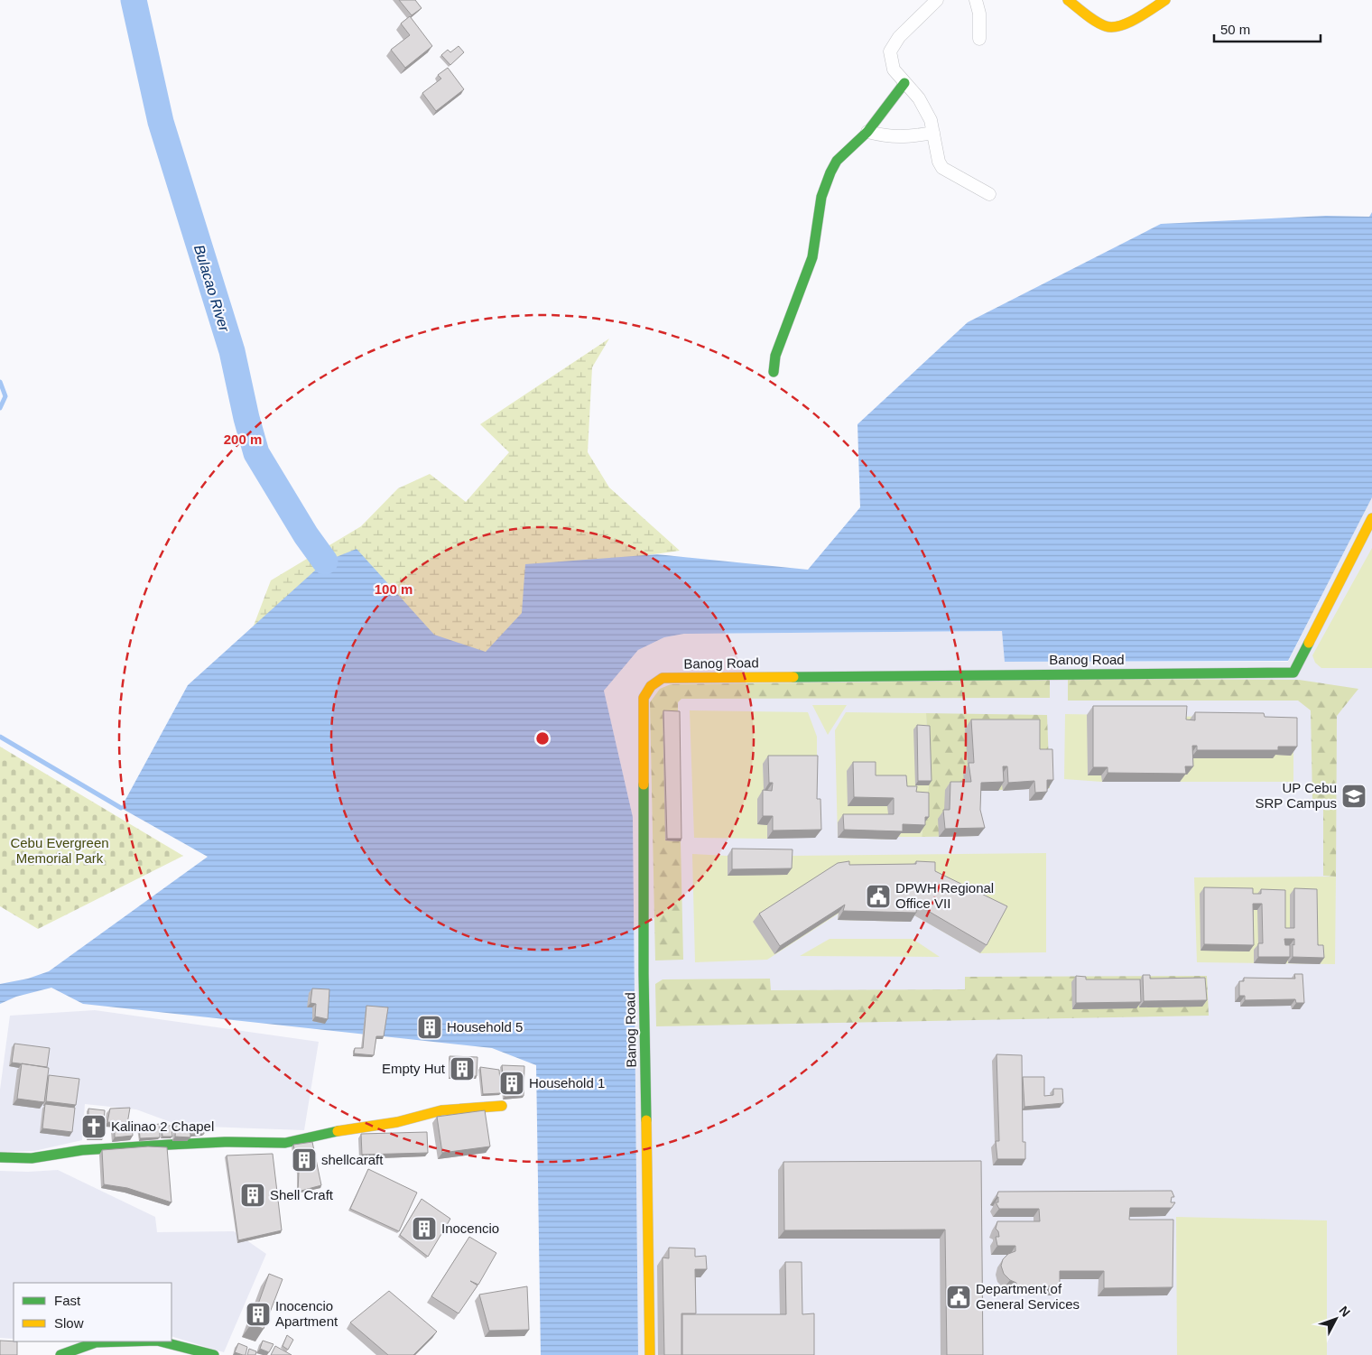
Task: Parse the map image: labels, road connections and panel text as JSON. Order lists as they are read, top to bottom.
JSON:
{
  "streets": {
    "street": ["Banog Road"]
  },
  "water": ["Bulacao River"],
  "parks": ["Cebu Evergreen Memorial Park"],
  "places": {
    "school or university": ["UP Cebu SRP Campus"],
    "public building": ["DPWH Regional Office VII", "Department of General Services"],
    "building": [
      "Household 5",
      "Empty Hut",
      "Household 1",
      "shellcaraft",
      "Shell Craft",
      "Inocencio",
      "Inocencio Apartment"
    ],
    "church": ["Kalinao 2 Chapel"]
  },
  "legend": ["Fast", "Slow"],
  "scale_bar": "50 m",
  "north": "top right",
  "rings": ["200 m", "100 m"]
}
